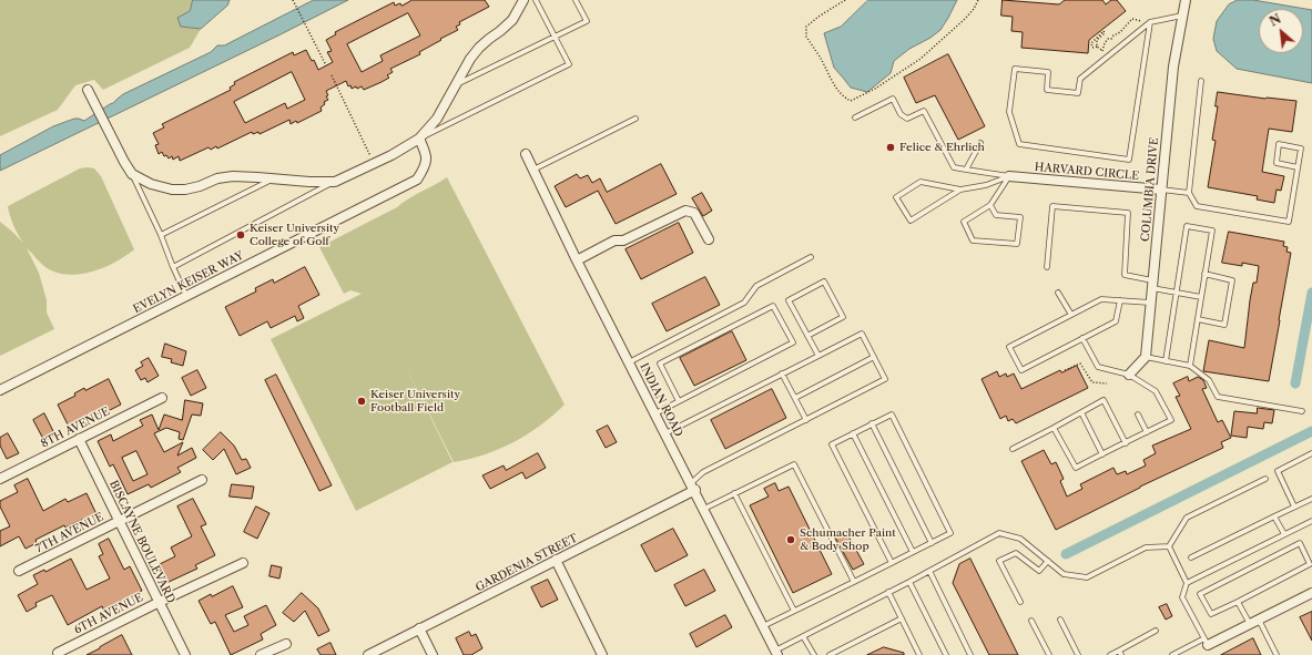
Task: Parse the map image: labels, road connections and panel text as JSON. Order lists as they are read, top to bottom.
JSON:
{
  "streets": {
    "street": [
      "HARVARD CIRCLE",
      "COLUMBIA DRIVE",
      "EVELYN KEISER WAY",
      "INDIAN ROAD",
      "8TH AVENUE",
      "7TH AVENUE",
      "BISCAYNE BOULEVARD",
      "GARDENIA STREET",
      "6TH AVENUE"
    ]
  },
  "crossings": [
    ["HARVARD CIRCLE", "COLUMBIA DRIVE"],
    ["INDIAN ROAD", "GARDENIA STREET"],
    ["8TH AVENUE", "BISCAYNE BOULEVARD"],
    ["7TH AVENUE", "BISCAYNE BOULEVARD"],
    ["BISCAYNE BOULEVARD", "6TH AVENUE"]
  ],
  "places": [
    "Felice & Ehrlich",
    "Keiser University College of Golf",
    "Keiser University Football Field",
    "Schumacher Paint & Body Shop"
  ],
  "north": "top left"
}
